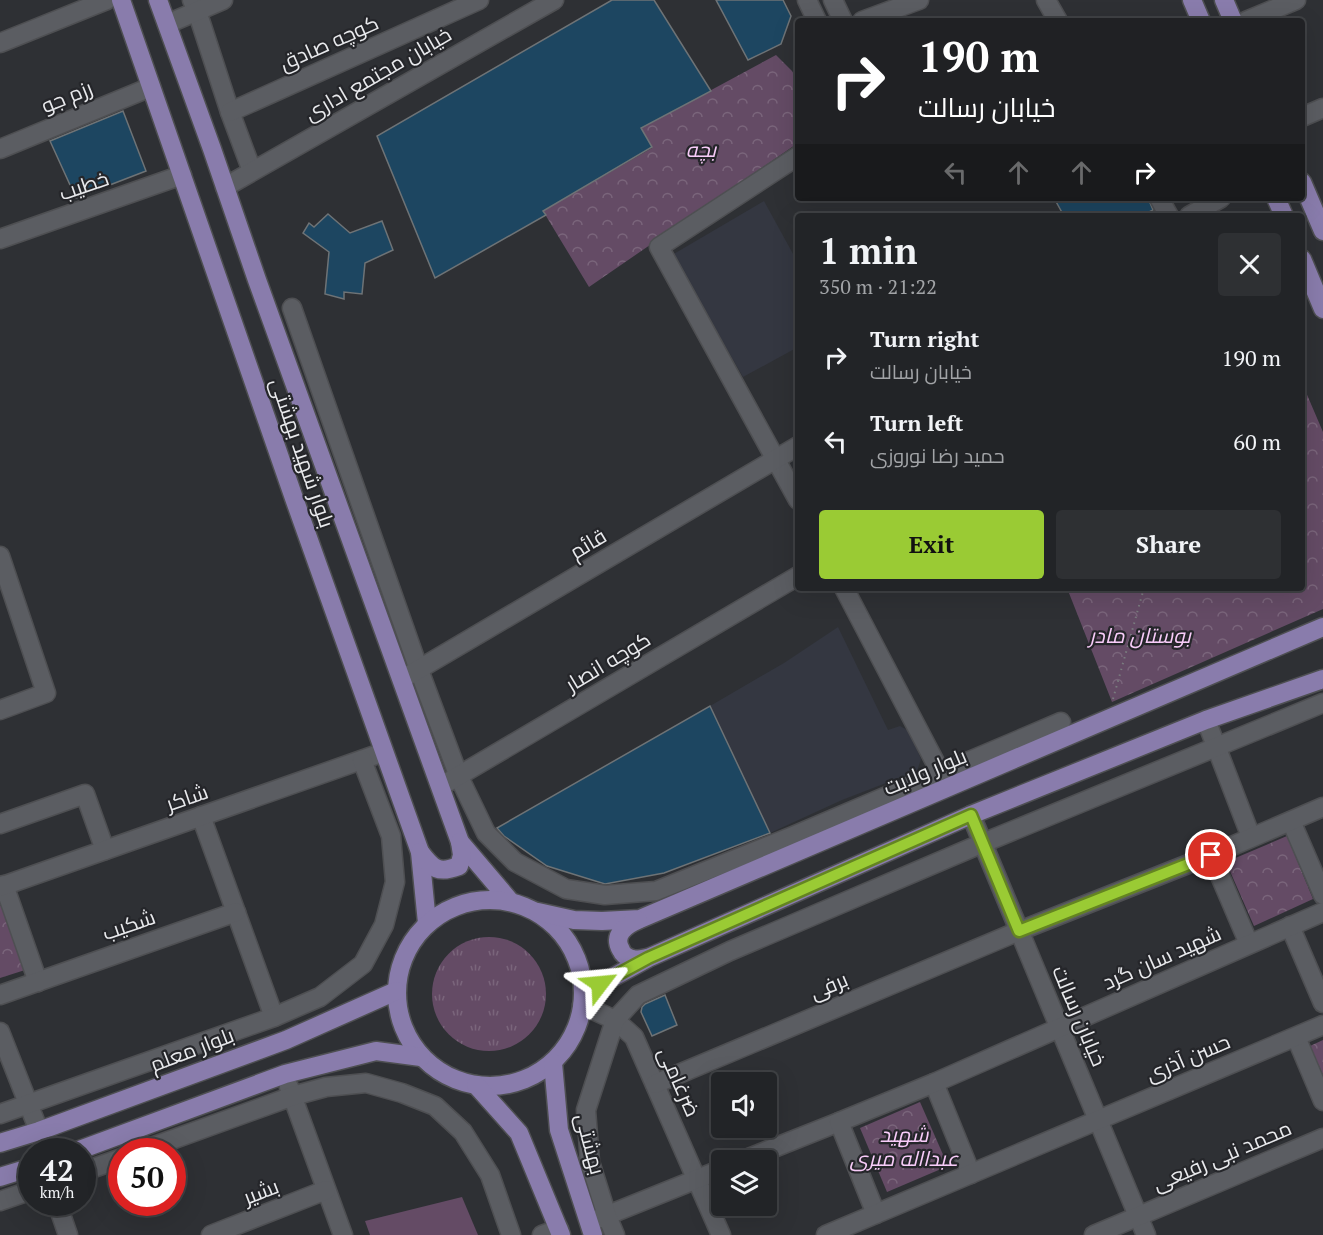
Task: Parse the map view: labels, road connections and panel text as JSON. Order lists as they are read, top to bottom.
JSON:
{
  "streets": {
    "main road": [
      "بلوار شهید بهشتی",
      "بلوار ولایت",
      "بلوار معلم",
      "بهشتی"
    ],
    "street": [
      "کوچه صادق",
      "خیابان مجتمع اداری",
      "رزم جو",
      "خطیب",
      "قائم",
      "کوچه انصار",
      "شاکر",
      "شکیب",
      "شهید سان گرد",
      "برفی",
      "خیابان رسالت",
      "حسن آذری",
      "ضرغامی",
      "محمد نبی رفیعی",
      "بشیر"
    ]
  },
  "crossings": [
    ["خیابان مجتمع اداری", "بلوار شهید بهشتی"],
    ["رزم جو", "بلوار شهید بهشتی"],
    ["خطیب", "بلوار شهید بهشتی"],
    ["بلوار شهید بهشتی", "قائم"],
    ["بلوار شهید بهشتی", "کوچه انصار"],
    ["بلوار شهید بهشتی", "بلوار ولایت"],
    ["بلوار شهید بهشتی", "شاکر"],
    ["بلوار شهید بهشتی", "بلوار معلم"],
    ["بلوار شهید بهشتی", "ضرغامی"],
    ["بلوار شهید بهشتی", "بهشتی"],
    ["بلوار ولایت", "بلوار معلم"],
    ["بلوار ولایت", "ضرغامی"],
    ["بلوار ولایت", "بهشتی"],
    ["شهید سان گرد", "خیابان رسالت"],
    ["برفی", "خیابان رسالت"],
    ["برفی", "ضرغامی"],
    ["خیابان رسالت", "حسن آذری"],
    ["خیابان رسالت", "محمد نبی رفیعی"],
    ["بلوار معلم", "ضرغامی"],
    ["بلوار معلم", "بهشتی"],
    ["ضرغامی", "بهشتی"]
  ],
  "parks": ["بچه", "بوستان مادر", "شهید عبدااله میری"],
  "page": {
    "turn": ["190 m", "خیابان رسالت"],
    "heading": ["1 min", "350 m · 21:22"],
    "list": [
      {
        "name": "Turn right",
        "note": "خیابان رسالت",
        "value": "190 m"
      },
      {
        "name": "Turn left",
        "note": "حمید رضا نوروزی",
        "value": "60 m"
      }
    ],
    "buttons": ["Exit", "Share"],
    "speed": "42 km/h",
    "limit": "50"
  }
}
